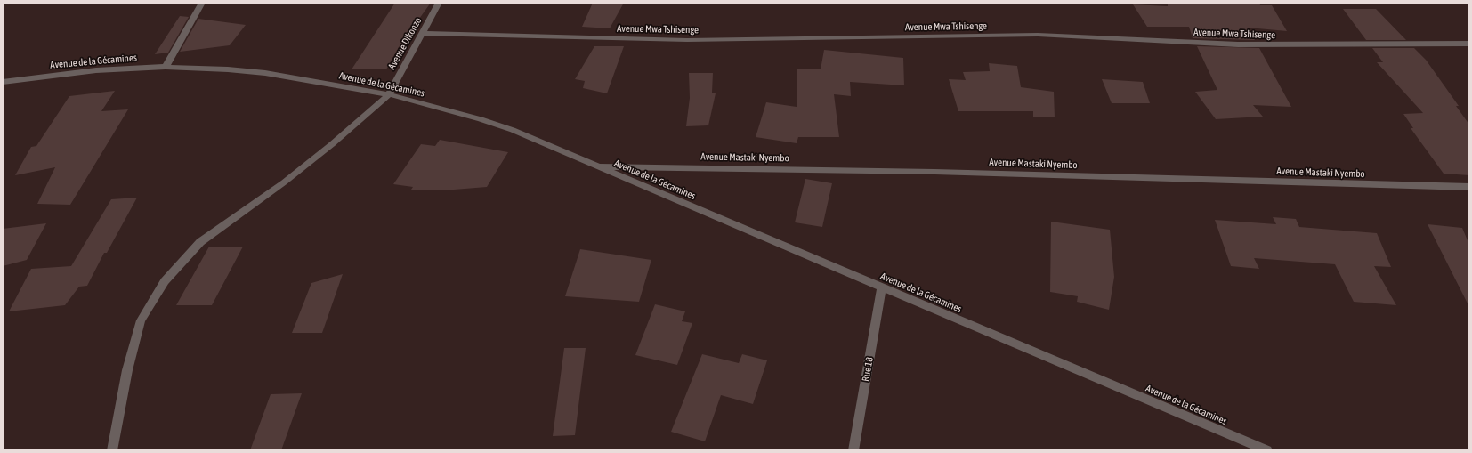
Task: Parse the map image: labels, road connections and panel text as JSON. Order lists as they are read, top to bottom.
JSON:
{
  "streets": {
    "street": [
      "Avenue Mwa Tshisenge",
      "Avenue Dikonzo",
      "Avenue de la Gécamines",
      "Avenue Mastaki Nyembo",
      "Rue 18"
    ]
  },
  "crossings": [
    ["Avenue Mwa Tshisenge", "Avenue Dikonzo"],
    ["Avenue Dikonzo", "Avenue de la Gécamines"],
    ["Avenue de la Gécamines", "Avenue Mastaki Nyembo"],
    ["Avenue de la Gécamines", "Rue 18"]
  ]
}
